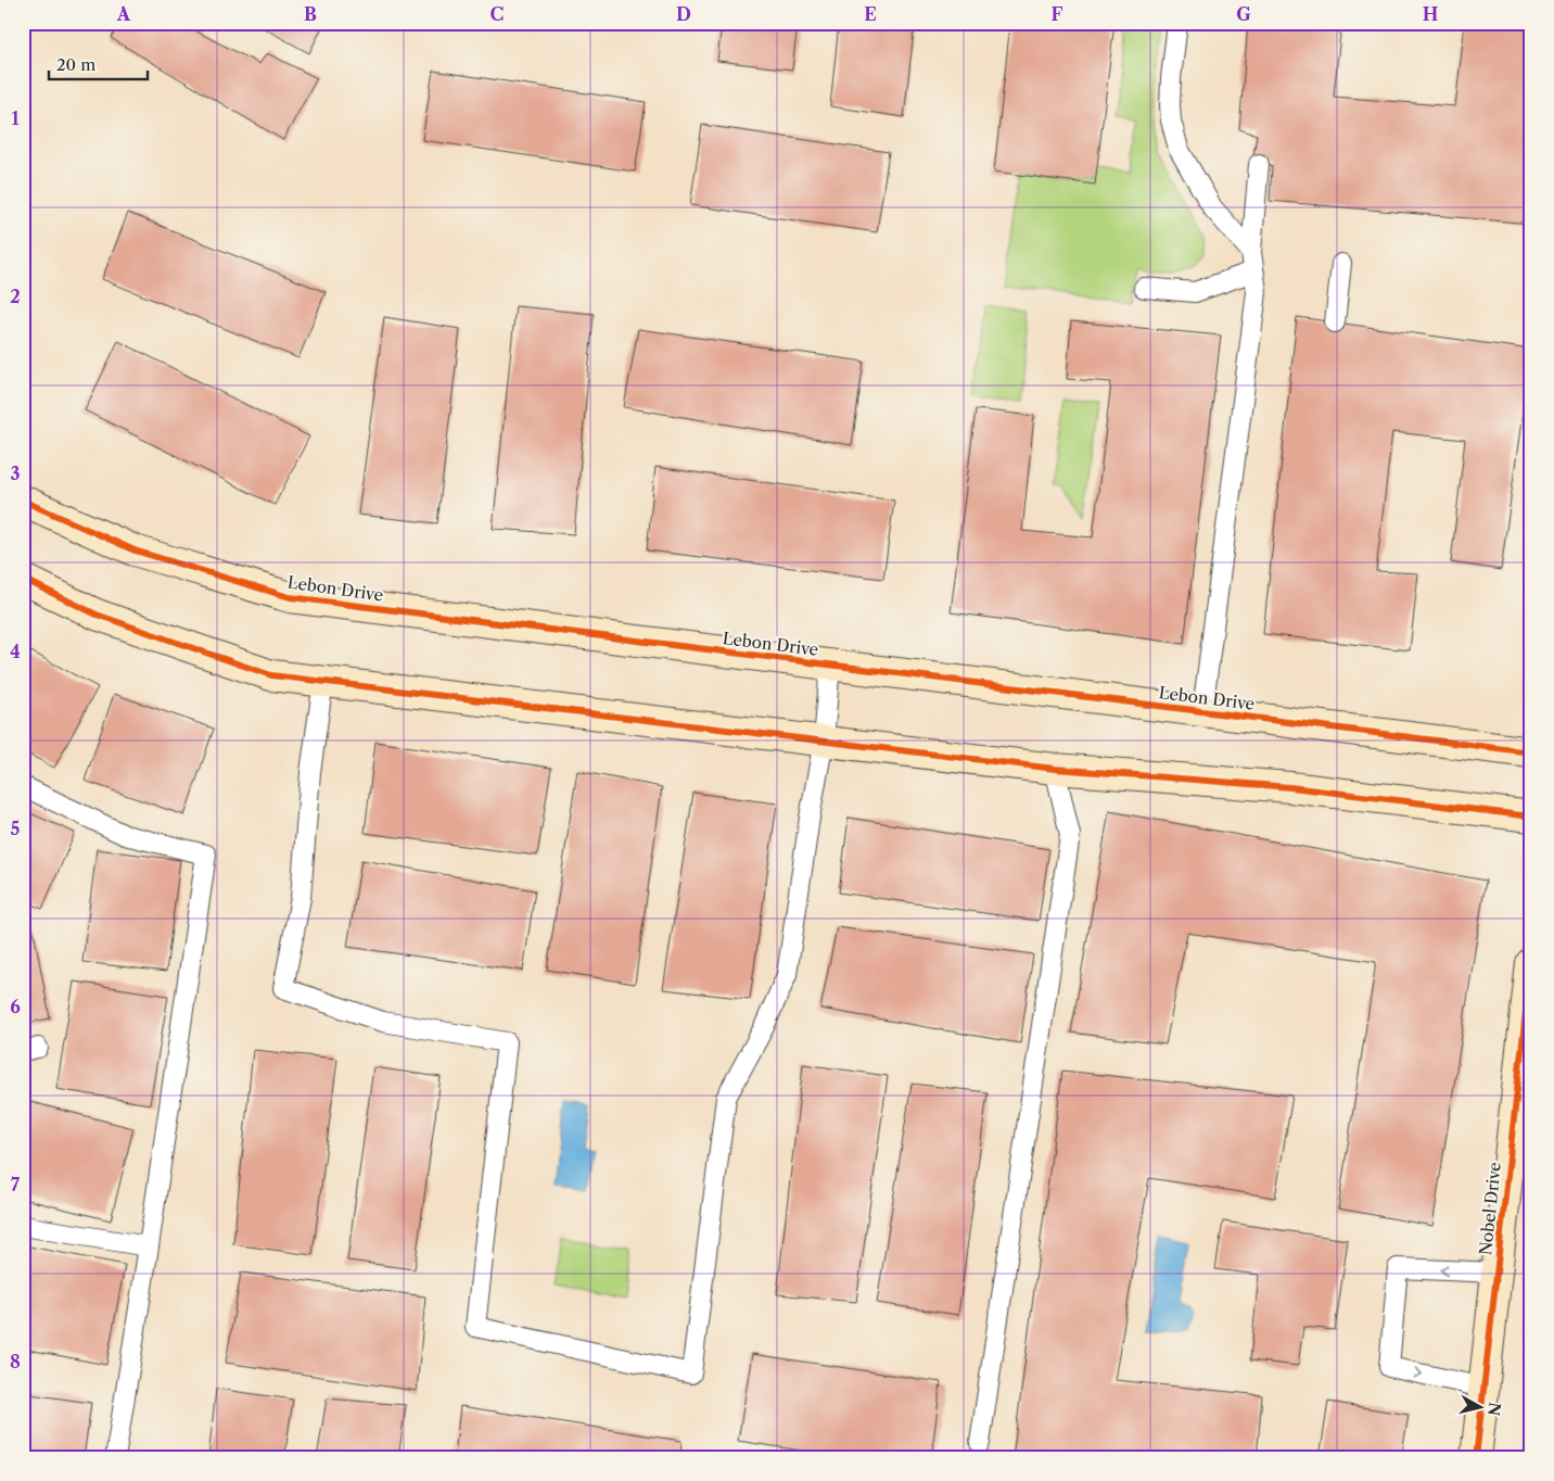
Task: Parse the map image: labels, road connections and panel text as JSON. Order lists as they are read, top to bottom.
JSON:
{
  "streets": {
    "street": ["Lebon Drive", "Nobel Drive"]
  },
  "scale_bar": "20 m",
  "north": "right",
  "grid": {
    "columns": [
      "A",
      "B",
      "C",
      "D",
      "E",
      "F",
      "G",
      "H"
    ],
    "rows": [
      "1",
      "2",
      "3",
      "4",
      "5",
      "6",
      "7",
      "8"
    ]
  }
}
